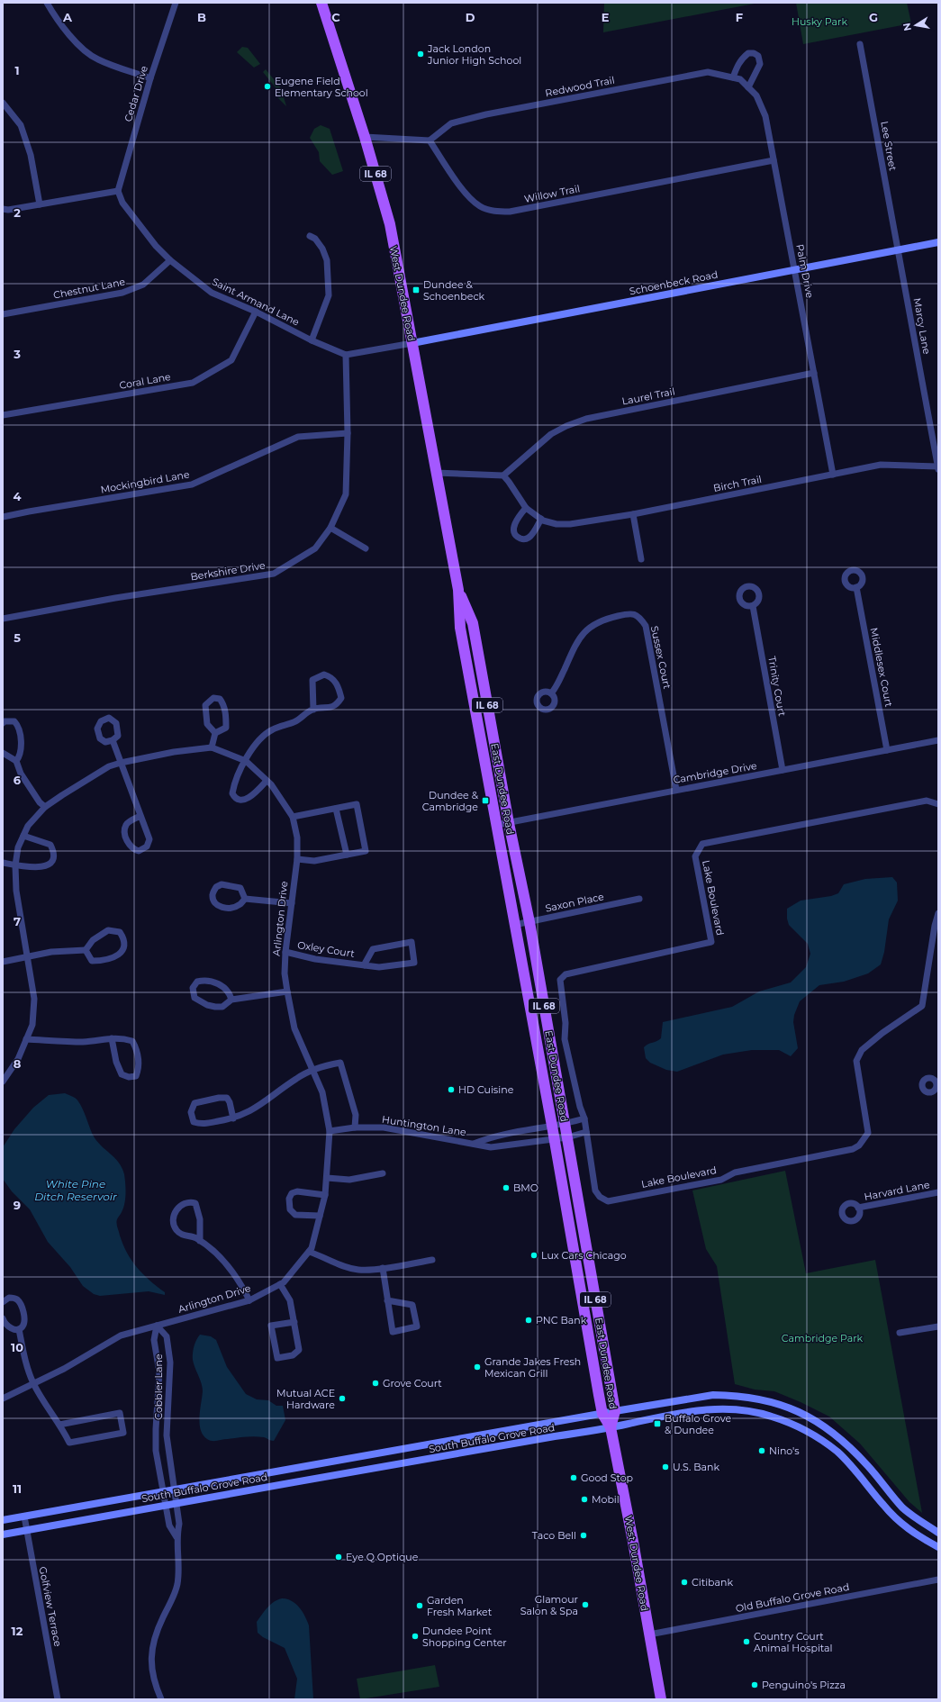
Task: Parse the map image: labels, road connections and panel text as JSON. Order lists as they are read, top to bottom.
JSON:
{
  "streets": {
    "main road": [
      "IL 68",
      "Schoenbeck Road",
      "West Dundee Road",
      "East Dundee Road",
      "South Buffalo Grove Road"
    ],
    "street": [
      "Redwood Trail",
      "Cedar Drive",
      "Lee Street",
      "Willow Trail",
      "Palm Drive",
      "Chestnut Lane",
      "Saint Armand Lane",
      "Marcy Lane",
      "Coral Lane",
      "Laurel Trail",
      "Mockingbird Lane",
      "Birch Trail",
      "Berkshire Drive",
      "Sussex Court",
      "Middlesex Court",
      "Trinity Court",
      "Cambridge Drive",
      "Lake Boulevard",
      "Saxon Place",
      "Arlington Drive",
      "Oxley Court",
      "Huntington Lane",
      "Harvard Lane",
      "Cobbler Lane",
      "Old Buffalo Grove Road",
      "Golfview Terrace"
    ]
  },
  "crossings": [
    ["Redwood Trail", "Willow Trail"],
    ["Redwood Trail", "Palm Drive"],
    ["Cedar Drive", "Saint Armand Lane"],
    ["Lee Street", "Schoenbeck Road"],
    ["Lee Street", "Marcy Lane"],
    ["Willow Trail", "Palm Drive"],
    ["Palm Drive", "Schoenbeck Road"],
    ["Palm Drive", "Laurel Trail"],
    ["Palm Drive", "Birch Trail"],
    ["Schoenbeck Road", "West Dundee Road"],
    ["Schoenbeck Road", "Marcy Lane"],
    ["Chestnut Lane", "Saint Armand Lane"],
    ["West Dundee Road", "East Dundee Road"],
    ["West Dundee Road", "South Buffalo Grove Road"],
    ["West Dundee Road", "Old Buffalo Grove Road"],
    ["Saint Armand Lane", "Coral Lane"],
    ["Saint Armand Lane", "Berkshire Drive"],
    ["Marcy Lane", "Birch Trail"],
    ["Laurel Trail", "Birch Trail"],
    ["Mockingbird Lane", "Berkshire Drive"],
    ["Sussex Court", "Cambridge Drive"],
    ["Middlesex Court", "Cambridge Drive"],
    ["Trinity Court", "Cambridge Drive"],
    ["Cambridge Drive", "East Dundee Road"],
    ["East Dundee Road", "Saxon Place"],
    ["East Dundee Road", "Huntington Lane"],
    ["East Dundee Road", "South Buffalo Grove Road"],
    ["Arlington Drive", "Oxley Court"],
    ["Arlington Drive", "Huntington Lane"],
    ["Arlington Drive", "Cobbler Lane"],
    ["Cobbler Lane", "South Buffalo Grove Road"],
    ["South Buffalo Grove Road", "Golfview Terrace"]
  ],
  "water": ["White Pine Ditch Reservoir"],
  "parks": ["Husky Park", "Cambridge Park"],
  "places": {
    "other": [
      "Jack London Junior High School",
      "Eugene Field Elementary School",
      "HD Cuisine",
      "BMO",
      "Lux Cars Chicago",
      "PNC Bank",
      "Grande Jakes Fresh Mexican Grill",
      "Grove Court",
      "Mutual ACE Hardware",
      "Nino's",
      "U.S. Bank",
      "Good Stop",
      "Mobil",
      "Taco Bell",
      "Eye Q Optique",
      "Citibank",
      "Glamour Salon & Spa",
      "Garden Fresh Market",
      "Dundee Point Shopping Center",
      "Country Court Animal Hospital",
      "Penguino's Pizza"
    ],
    "transit": ["Dundee & Schoenbeck", "Dundee & Cambridge", "Buffalo Grove & Dundee"]
  },
  "north": "left",
  "grid": {
    "columns": [
      "A",
      "B",
      "C",
      "D",
      "E",
      "F",
      "G"
    ],
    "rows": [
      "1",
      "2",
      "3",
      "4",
      "5",
      "6",
      "7",
      "8",
      "9",
      "10",
      "11",
      "12"
    ]
  }
}
